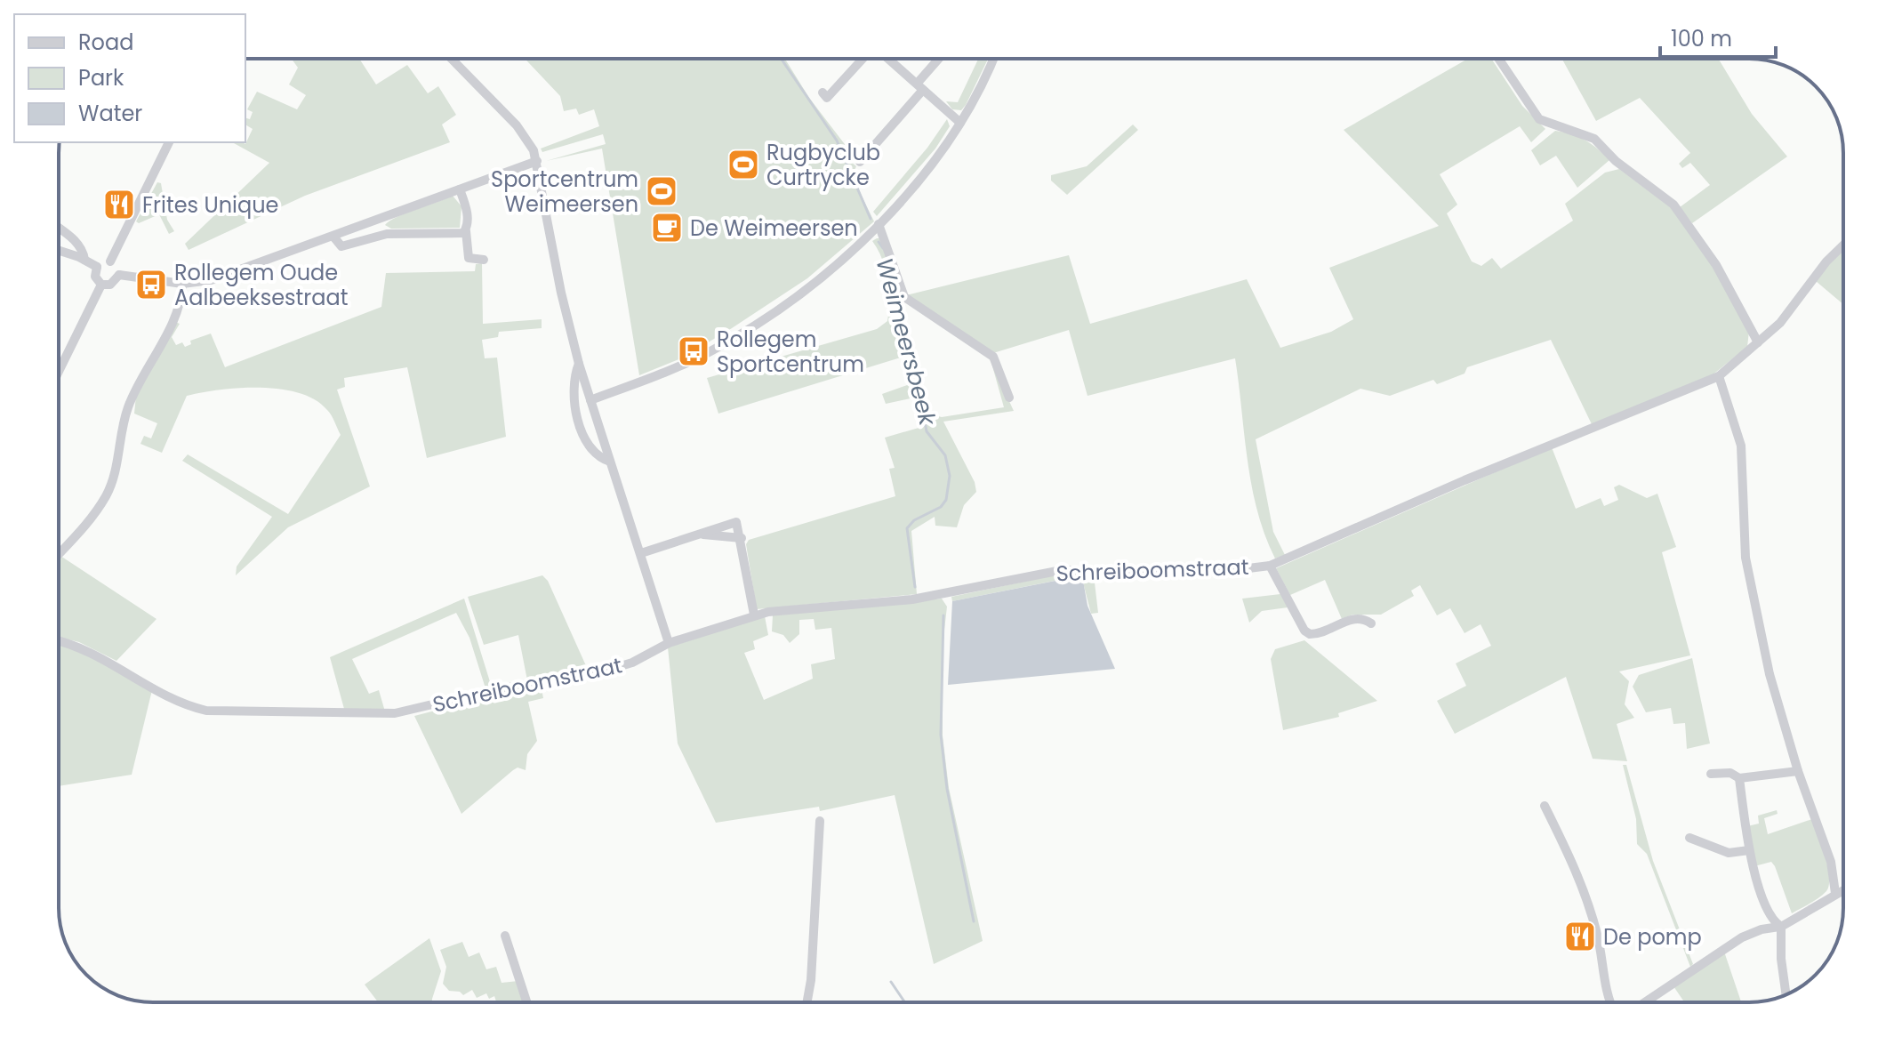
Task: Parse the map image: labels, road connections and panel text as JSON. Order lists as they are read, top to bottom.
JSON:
{
  "streets": {
    "street": ["Schreiboomstraat"]
  },
  "water": ["Weimeersbeek"],
  "places": {
    "sports": ["Rugbyclub Curtrycke", "Sportcentrum Weimeersen"],
    "restaurant": ["Frites Unique", "De pomp"],
    "cafe": ["De Weimeersen"],
    "bus stop": ["Rollegem Oude Aalbeeksestraat", "Rollegem Sportcentrum"]
  },
  "legend": ["Road", "Park", "Water"],
  "scale_bar": "100 m"
}
